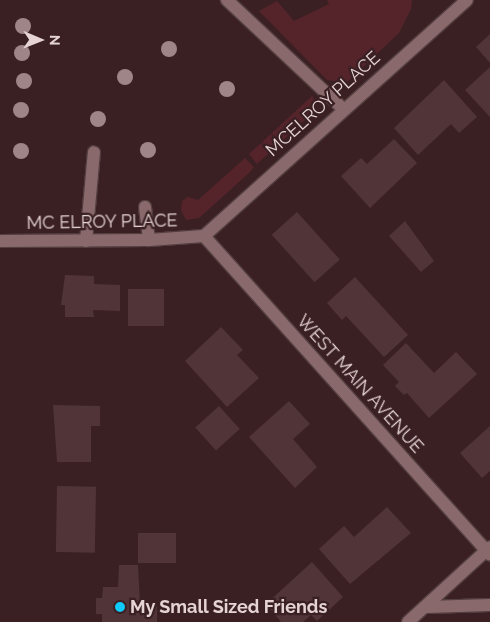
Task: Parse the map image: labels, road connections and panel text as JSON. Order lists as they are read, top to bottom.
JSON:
{
  "streets": {
    "street": ["MCELROY PLACE", "MC ELROY PLACE", "WEST MAIN AVENUE"]
  },
  "crossings": [
    ["MCELROY PLACE", "MC ELROY PLACE"],
    ["MCELROY PLACE", "WEST MAIN AVENUE"],
    ["MC ELROY PLACE", "WEST MAIN AVENUE"]
  ],
  "places": ["My Small Sized Friends"],
  "north": "right"
}
